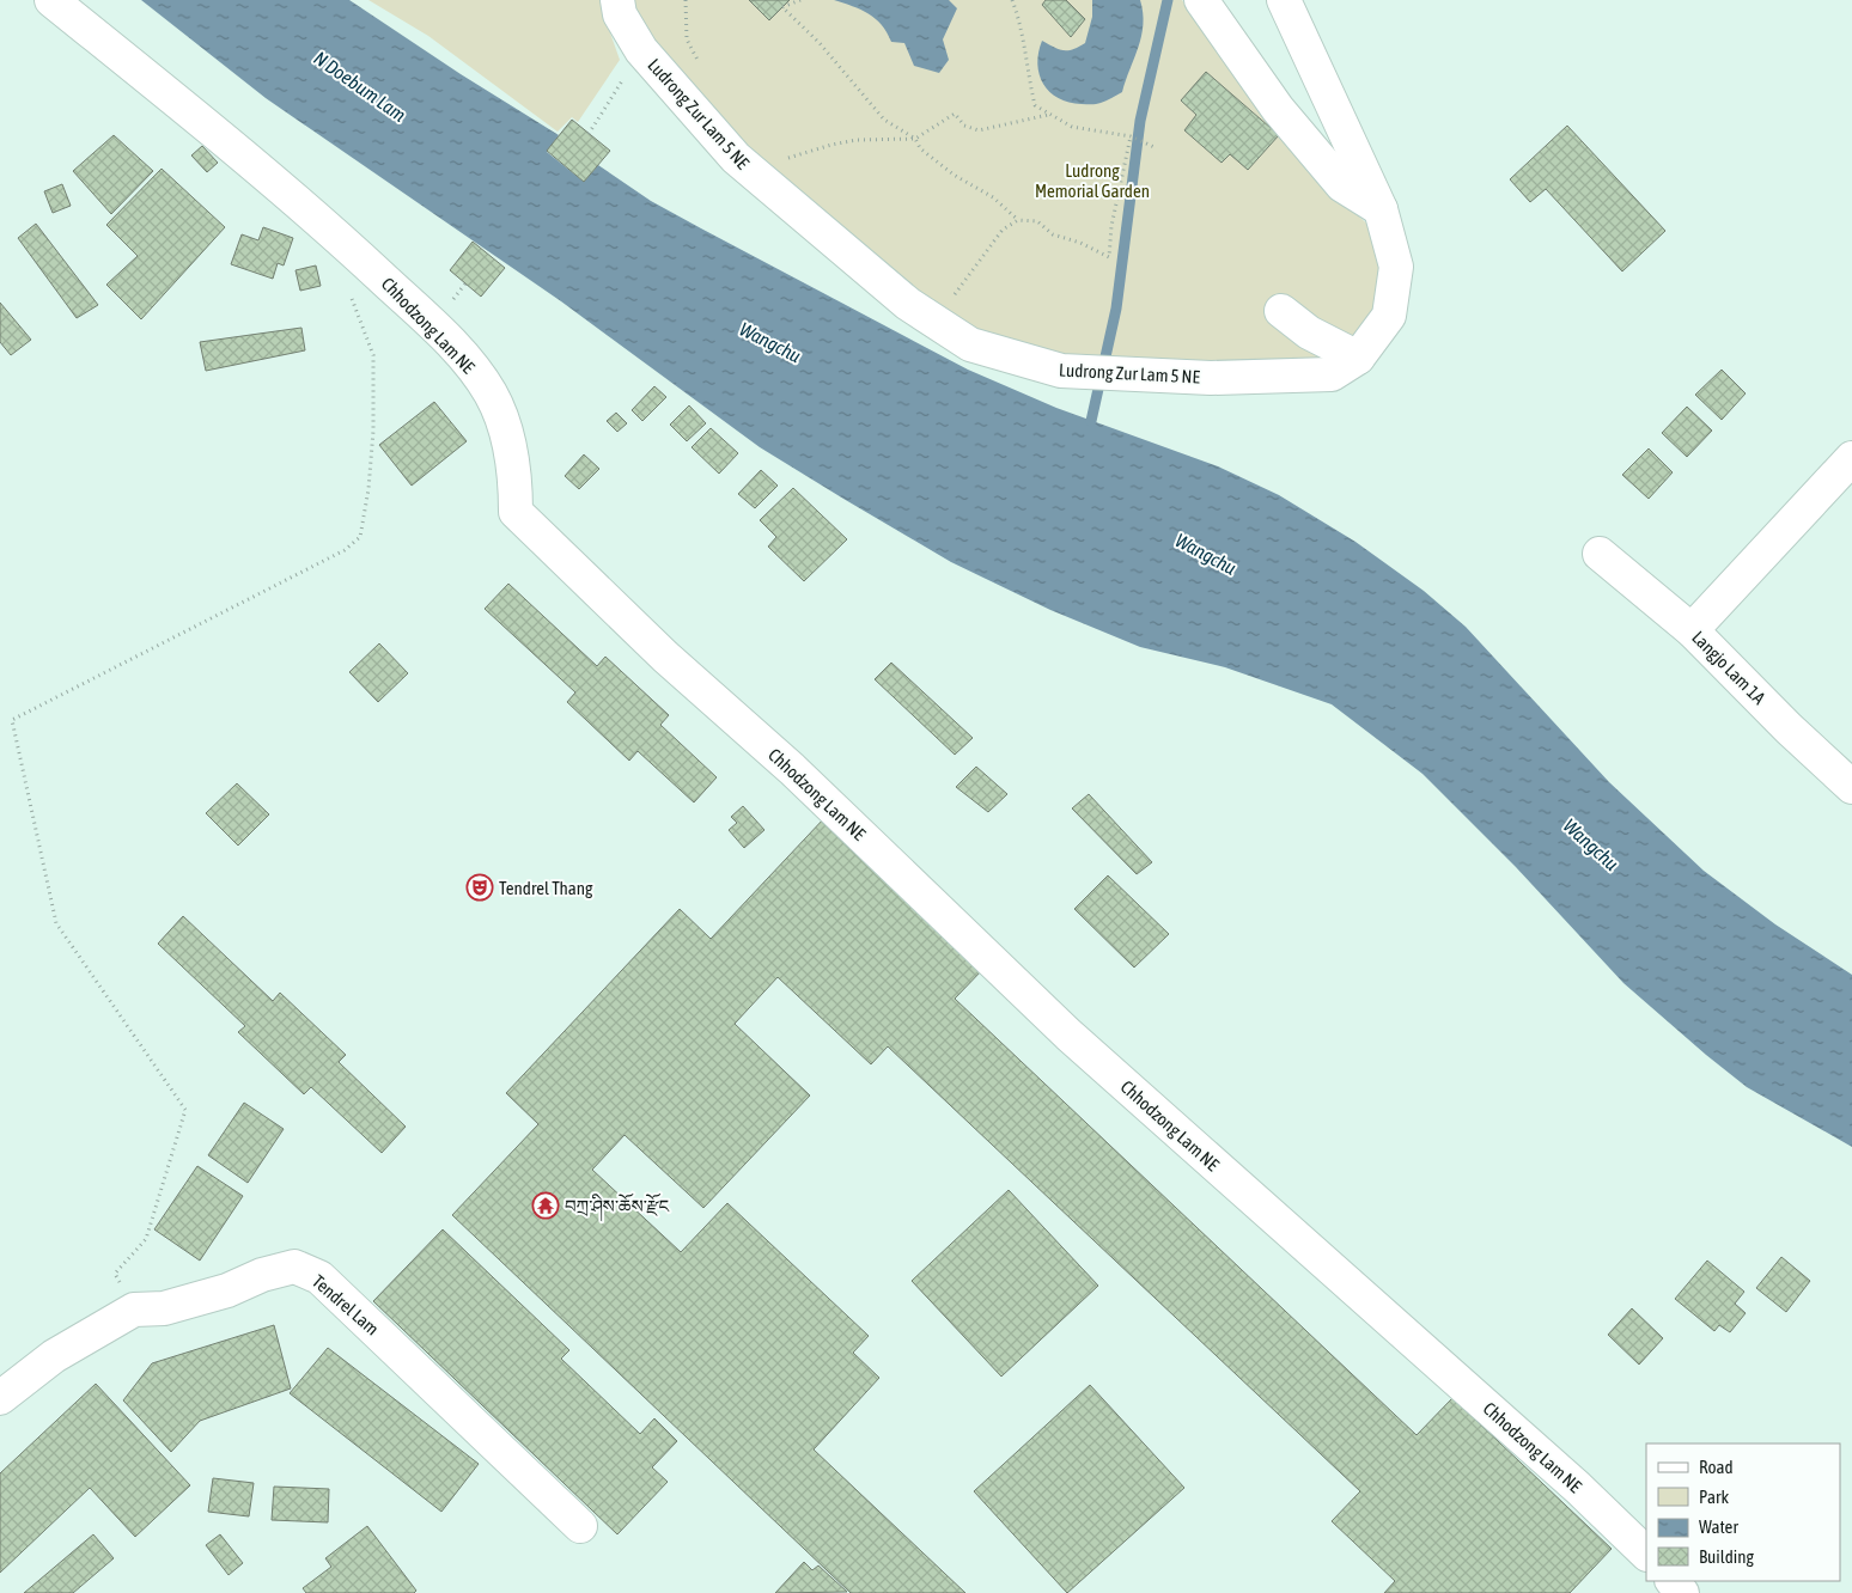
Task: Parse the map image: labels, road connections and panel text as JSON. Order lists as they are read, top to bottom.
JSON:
{
  "streets": {
    "street": [
      "Ludrong Zur Lam 5 NE",
      "Chhodzong Lam NE",
      "Langjo Lam 1A",
      "Tendrel Lam"
    ]
  },
  "water": ["N Doebum Lam", "Wangchu"],
  "parks": ["Ludrong Memorial Garden"],
  "places": {
    "theatre": ["Tendrel Thang"],
    "temple": ["བཀྲ་ཤིས་ཆོས་རྫོང"]
  },
  "legend": [
    "Road",
    "Park",
    "Water",
    "Building"
  ]
}
